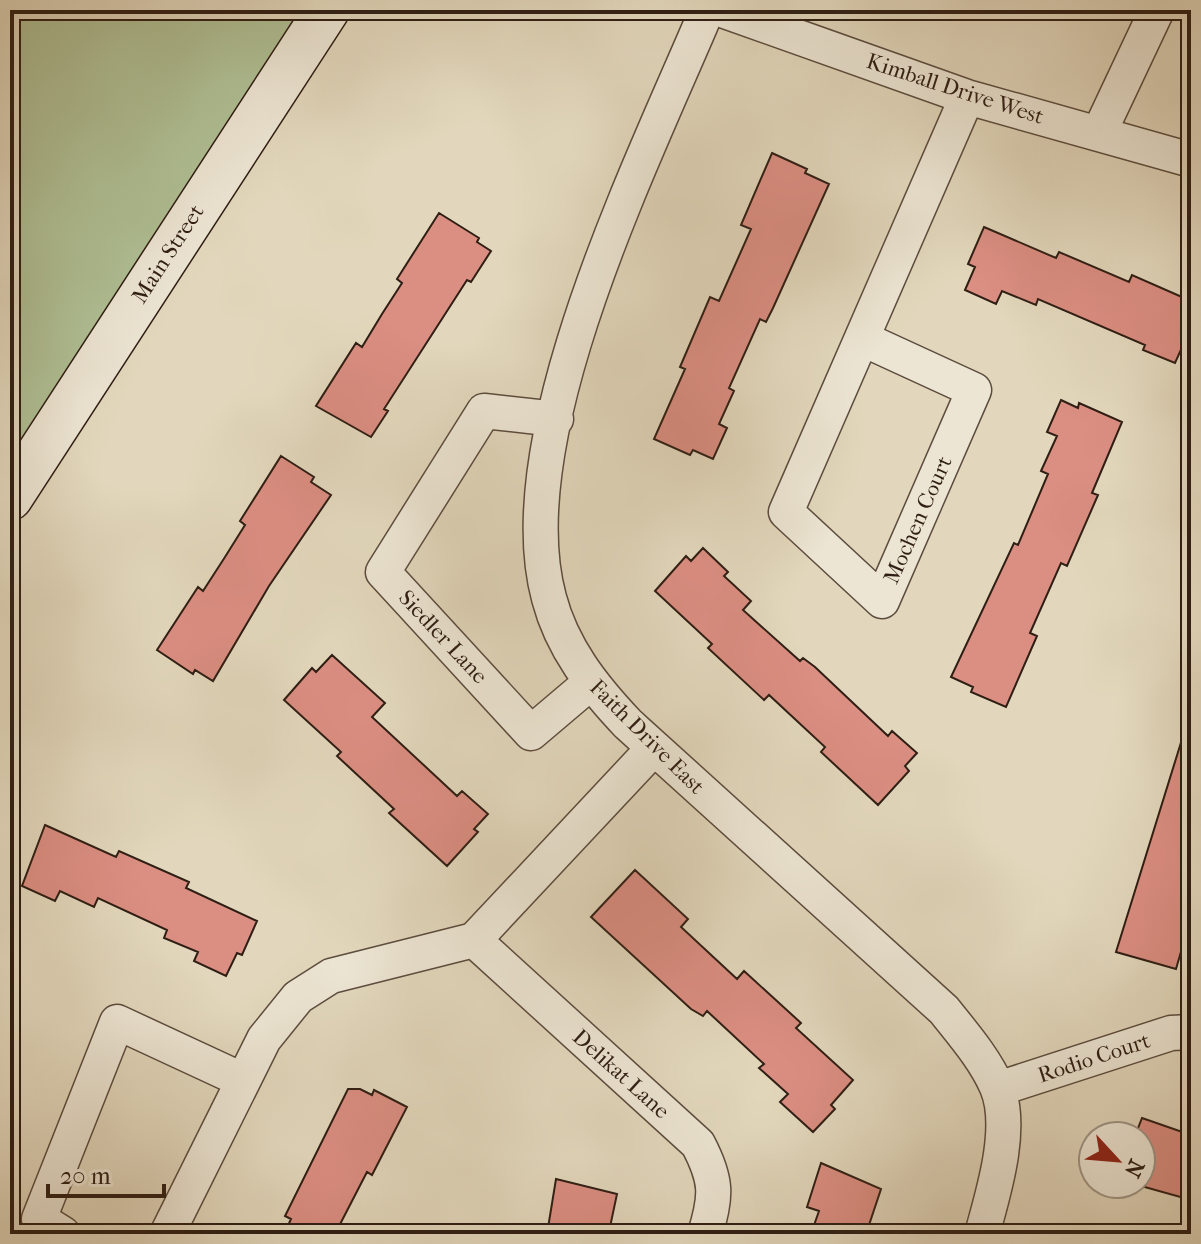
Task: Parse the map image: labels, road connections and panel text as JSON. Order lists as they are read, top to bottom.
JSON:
{
  "streets": {
    "main road": ["Main Street"],
    "street": [
      "Kimball Drive West",
      "Mochen Court",
      "Siedler Lane",
      "Faith Drive East",
      "Rodio Court",
      "Delikat Lane"
    ]
  },
  "crossings": [
    ["Kimball Drive West", "Mochen Court"],
    ["Siedler Lane", "Faith Drive East"],
    ["Faith Drive East", "Rodio Court"]
  ],
  "scale_bar": "20 m",
  "north": "bottom right"
}
